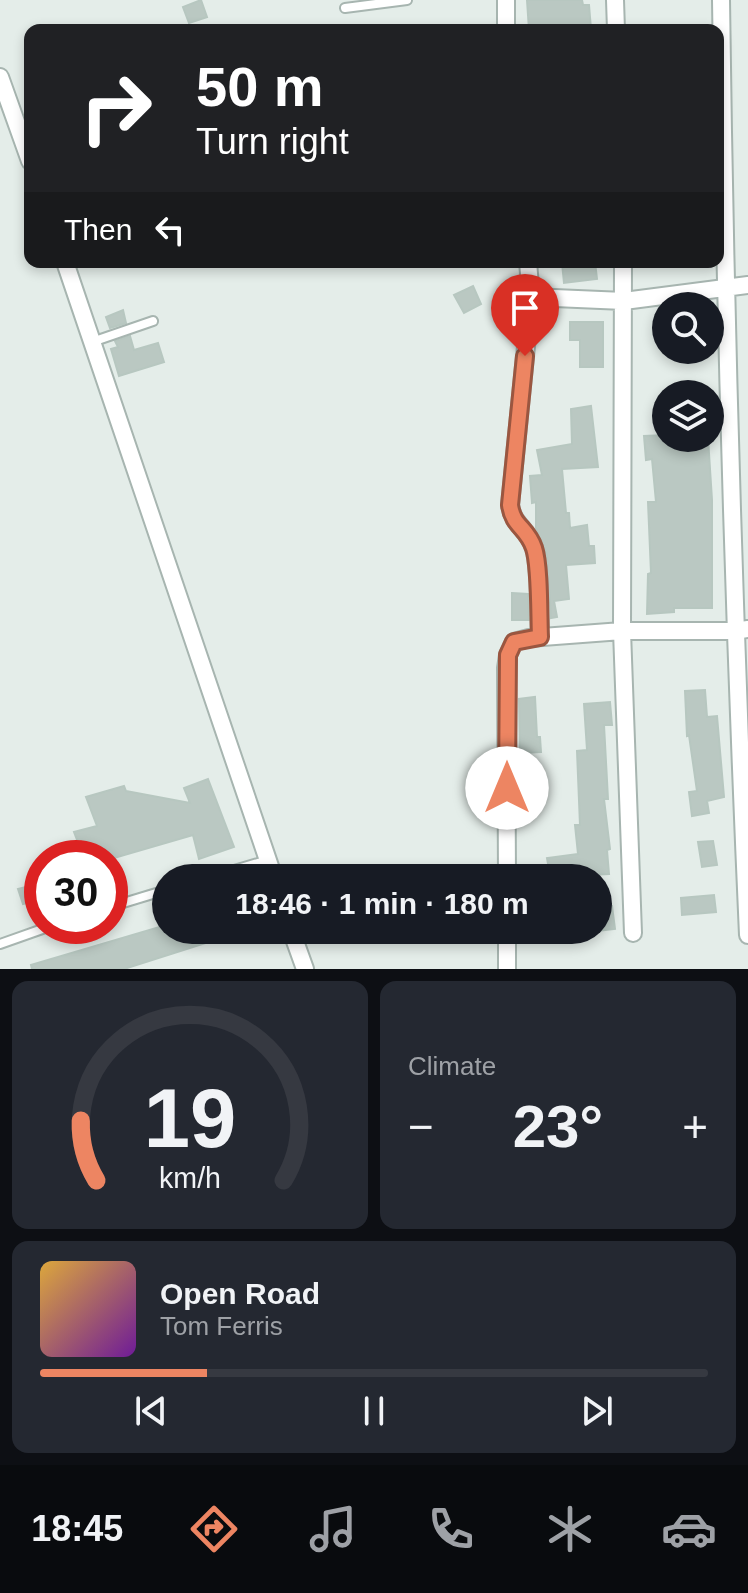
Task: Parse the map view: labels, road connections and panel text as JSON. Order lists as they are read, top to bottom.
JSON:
{
  "page": {
    "turn": ["50 m", "Turn right"],
    "then": "Then",
    "limit": "30",
    "trip": "18:46 · 1 min · 180 m",
    "tile": "Climate",
    "heat": ["−", "23°", "+"],
    "song": ["Open Road", "Tom Ferris"],
    "tabs": "18:45",
    "gauge": ["19", "km/h"]
  }
}
